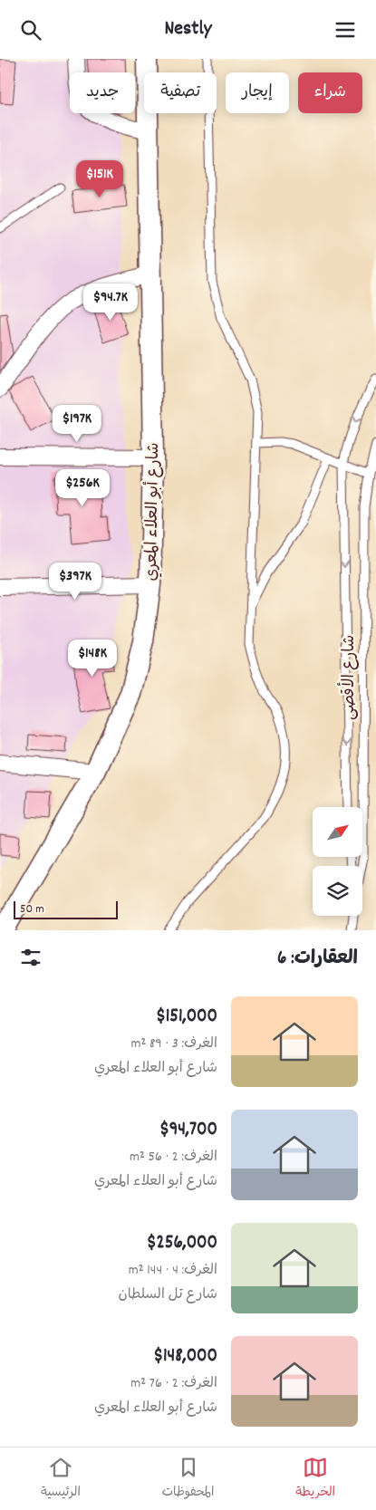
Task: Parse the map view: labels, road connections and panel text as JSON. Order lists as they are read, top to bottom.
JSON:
{
  "streets": {
    "street": ["شارع أبو العلاء المعري"],
    "lane": ["شارع الأقصى"]
  },
  "scale_bar": "50 m",
  "north": "top right",
  "page": {
    "header": "Nestly",
    "chip": [
      "شراء",
      "إيجار",
      "تصفية",
      "جديد"
    ],
    "price": [
      "$151K",
      "$94.7K",
      "$197K",
      "$256K",
      "$397K",
      "$148K"
    ],
    "scale": "50 m",
    "heading": "العقارات: 6",
    "list": [
      {
        "name": "$151,000",
        "note": "الغرف: 3 · 89 m² · شارع أبو العلاء المعري"
      },
      {
        "name": "$94,700",
        "note": "الغرف: 2 · 56 m² · شارع أبو العلاء المعري"
      },
      {
        "name": "$256,000",
        "note": "الغرف: 4 · 144 m² · شارع تل السلطان"
      },
      {
        "name": "$148,000",
        "note": "الغرف: 2 · 76 m² · شارع أبو العلاء المعري"
      }
    ],
    "tabs": ["الخريطة", "المحفوظات", "الرئيسية"]
  }
}
